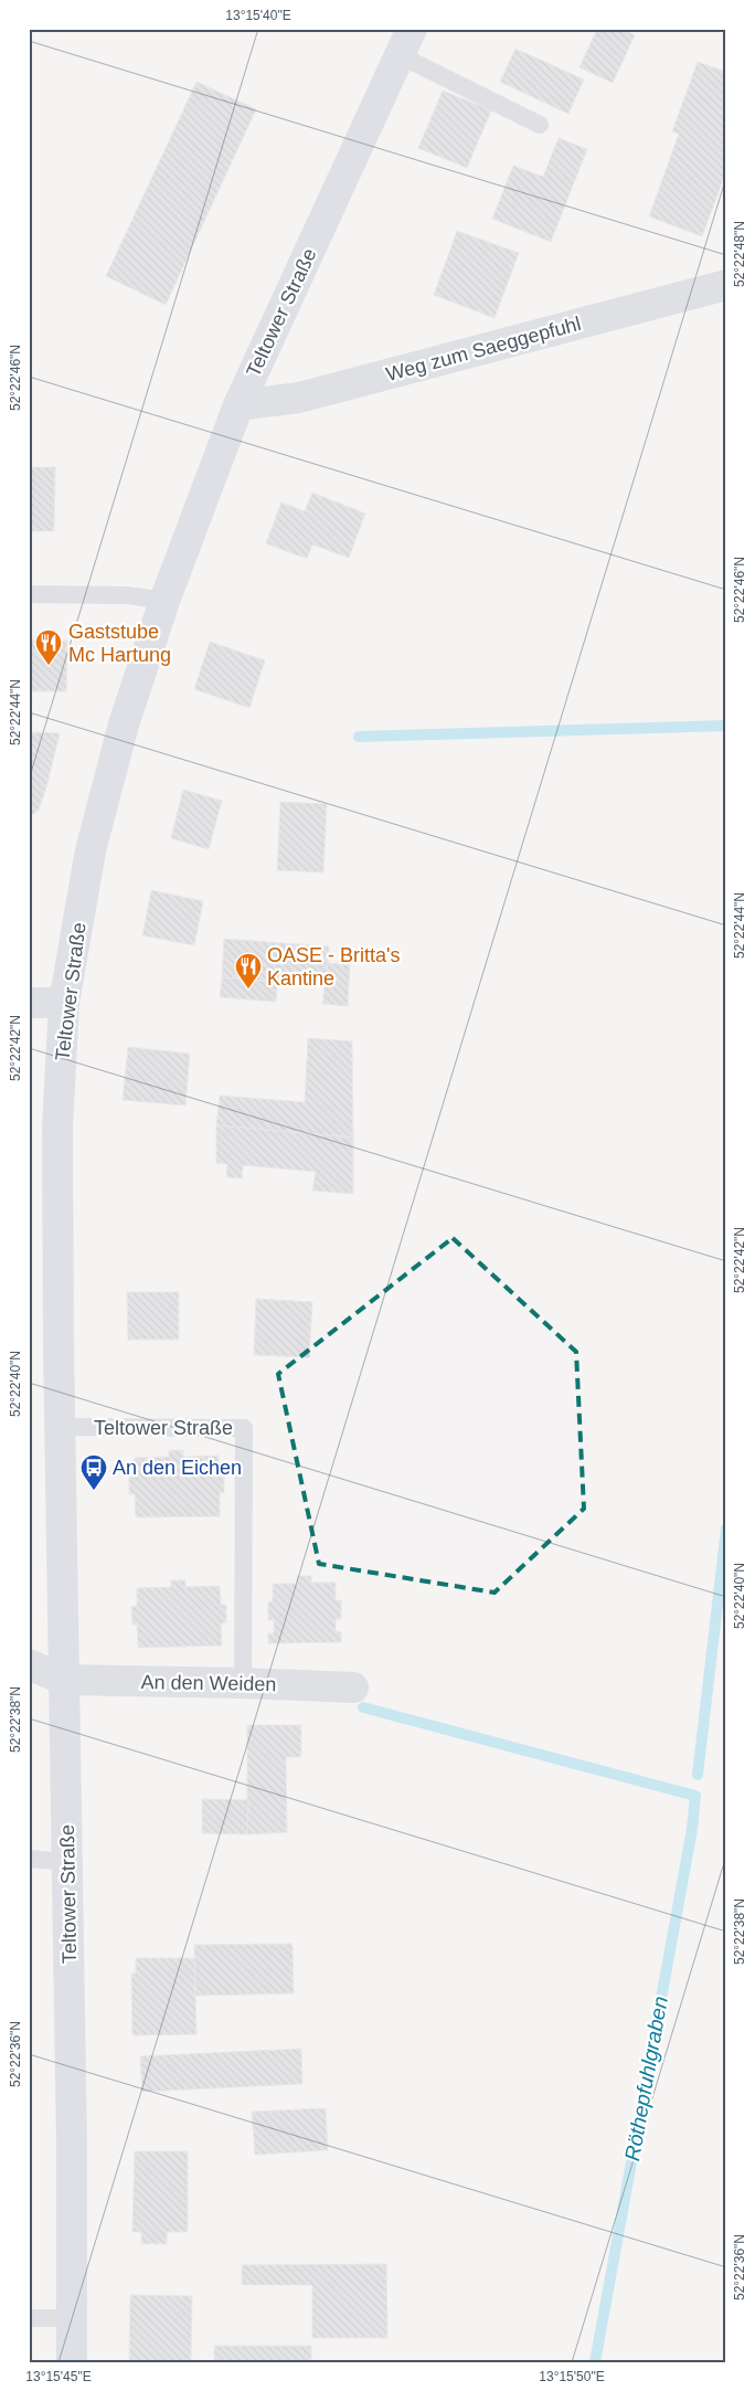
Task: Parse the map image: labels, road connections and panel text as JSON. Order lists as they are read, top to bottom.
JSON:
{
  "streets": {
    "main road": ["Teltower Straße"],
    "street": ["Weg zum Saeggepfuhl", "An den Weiden"]
  },
  "crossings": [
    ["Teltower Straße", "Weg zum Saeggepfuhl"],
    ["Teltower Straße", "An den Weiden"]
  ],
  "water": ["Röthepfuhlgraben"],
  "places": {
    "restaurant": ["Gaststube Mc Hartung", "OASE - Britta's Kantine"],
    "bus stop": ["An den Eichen"]
  },
  "coordinates": [
    "13°15'40\"E",
    "52°22'48\"N",
    "52°22'46\"N",
    "52°22'44\"N",
    "52°22'42\"N",
    "52°22'40\"N",
    "52°22'38\"N",
    "52°22'36\"N",
    "13°15'45\"E",
    "13°15'50\"E"
  ]
}
